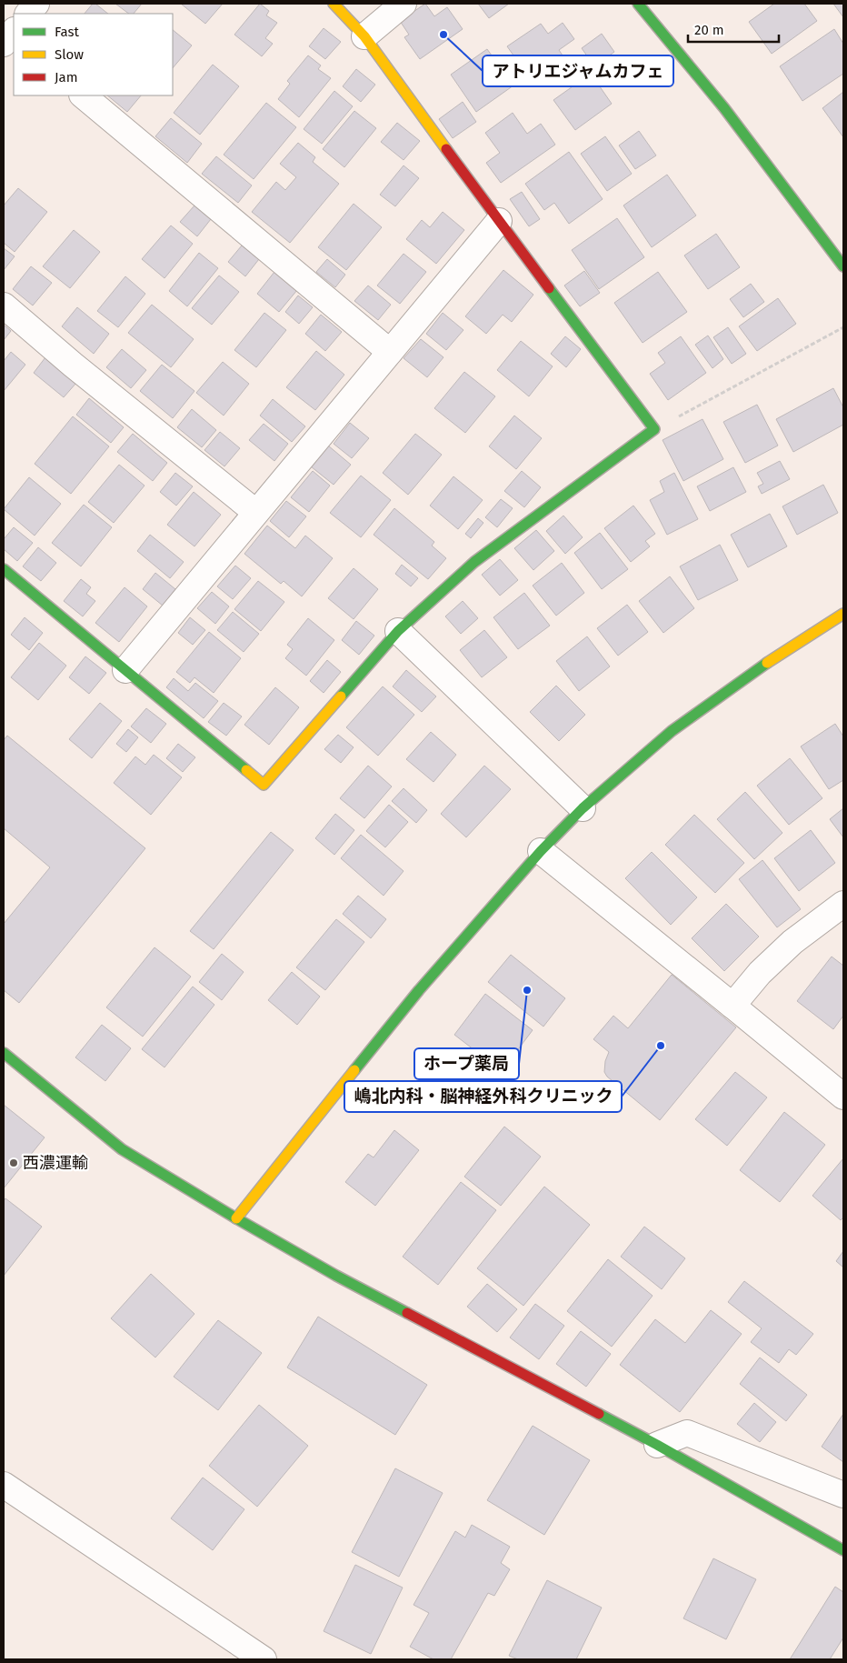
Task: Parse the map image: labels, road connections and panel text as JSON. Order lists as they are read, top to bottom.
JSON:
{
  "places": [
    "アトリエジャムカフェ",
    "ホープ薬局",
    "嶋北内科・脳神経外科クリニック",
    "西濃運輸"
  ],
  "legend": ["Fast", "Slow", "Jam"],
  "scale_bar": "20 m"
}
